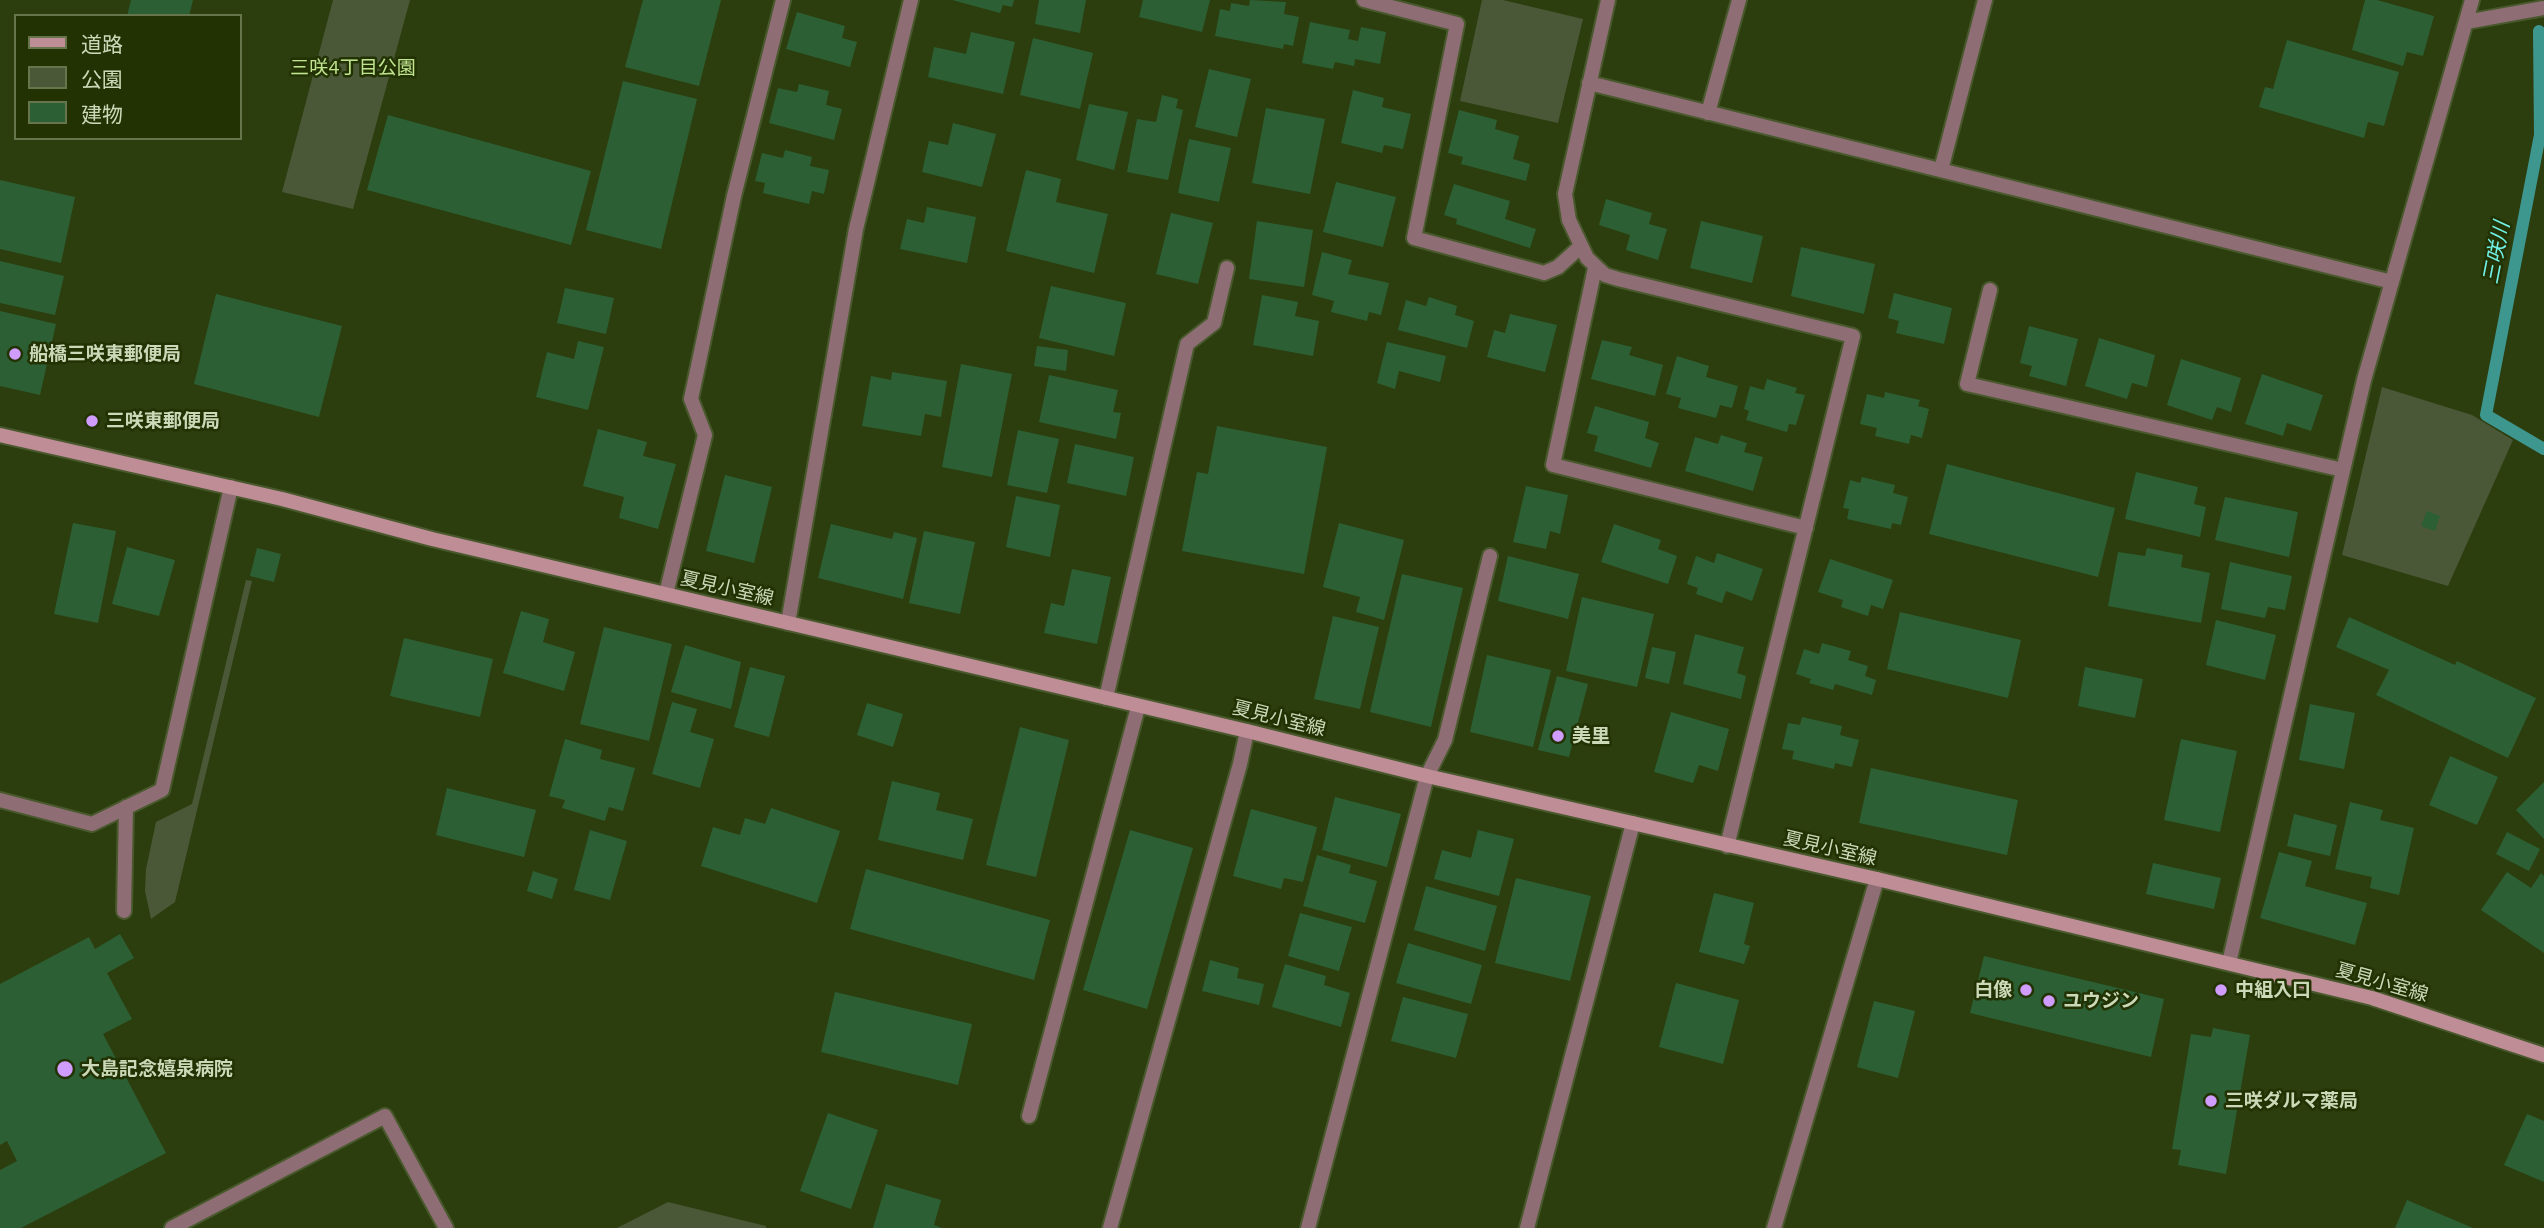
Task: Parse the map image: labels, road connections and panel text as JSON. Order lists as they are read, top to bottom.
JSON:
{
  "streets": {
    "main road": ["夏見小室線"]
  },
  "water": ["三咲川"],
  "parks": ["三咲4丁目公園"],
  "places": [
    "船橋三咲東郵便局",
    "三咲東郵便局",
    "美里",
    "白像",
    "中組入口",
    "ユウジン",
    "大島記念嬉泉病院",
    "三咲ダルマ薬局"
  ],
  "legend": ["道路", "公園", "建物"]
}
